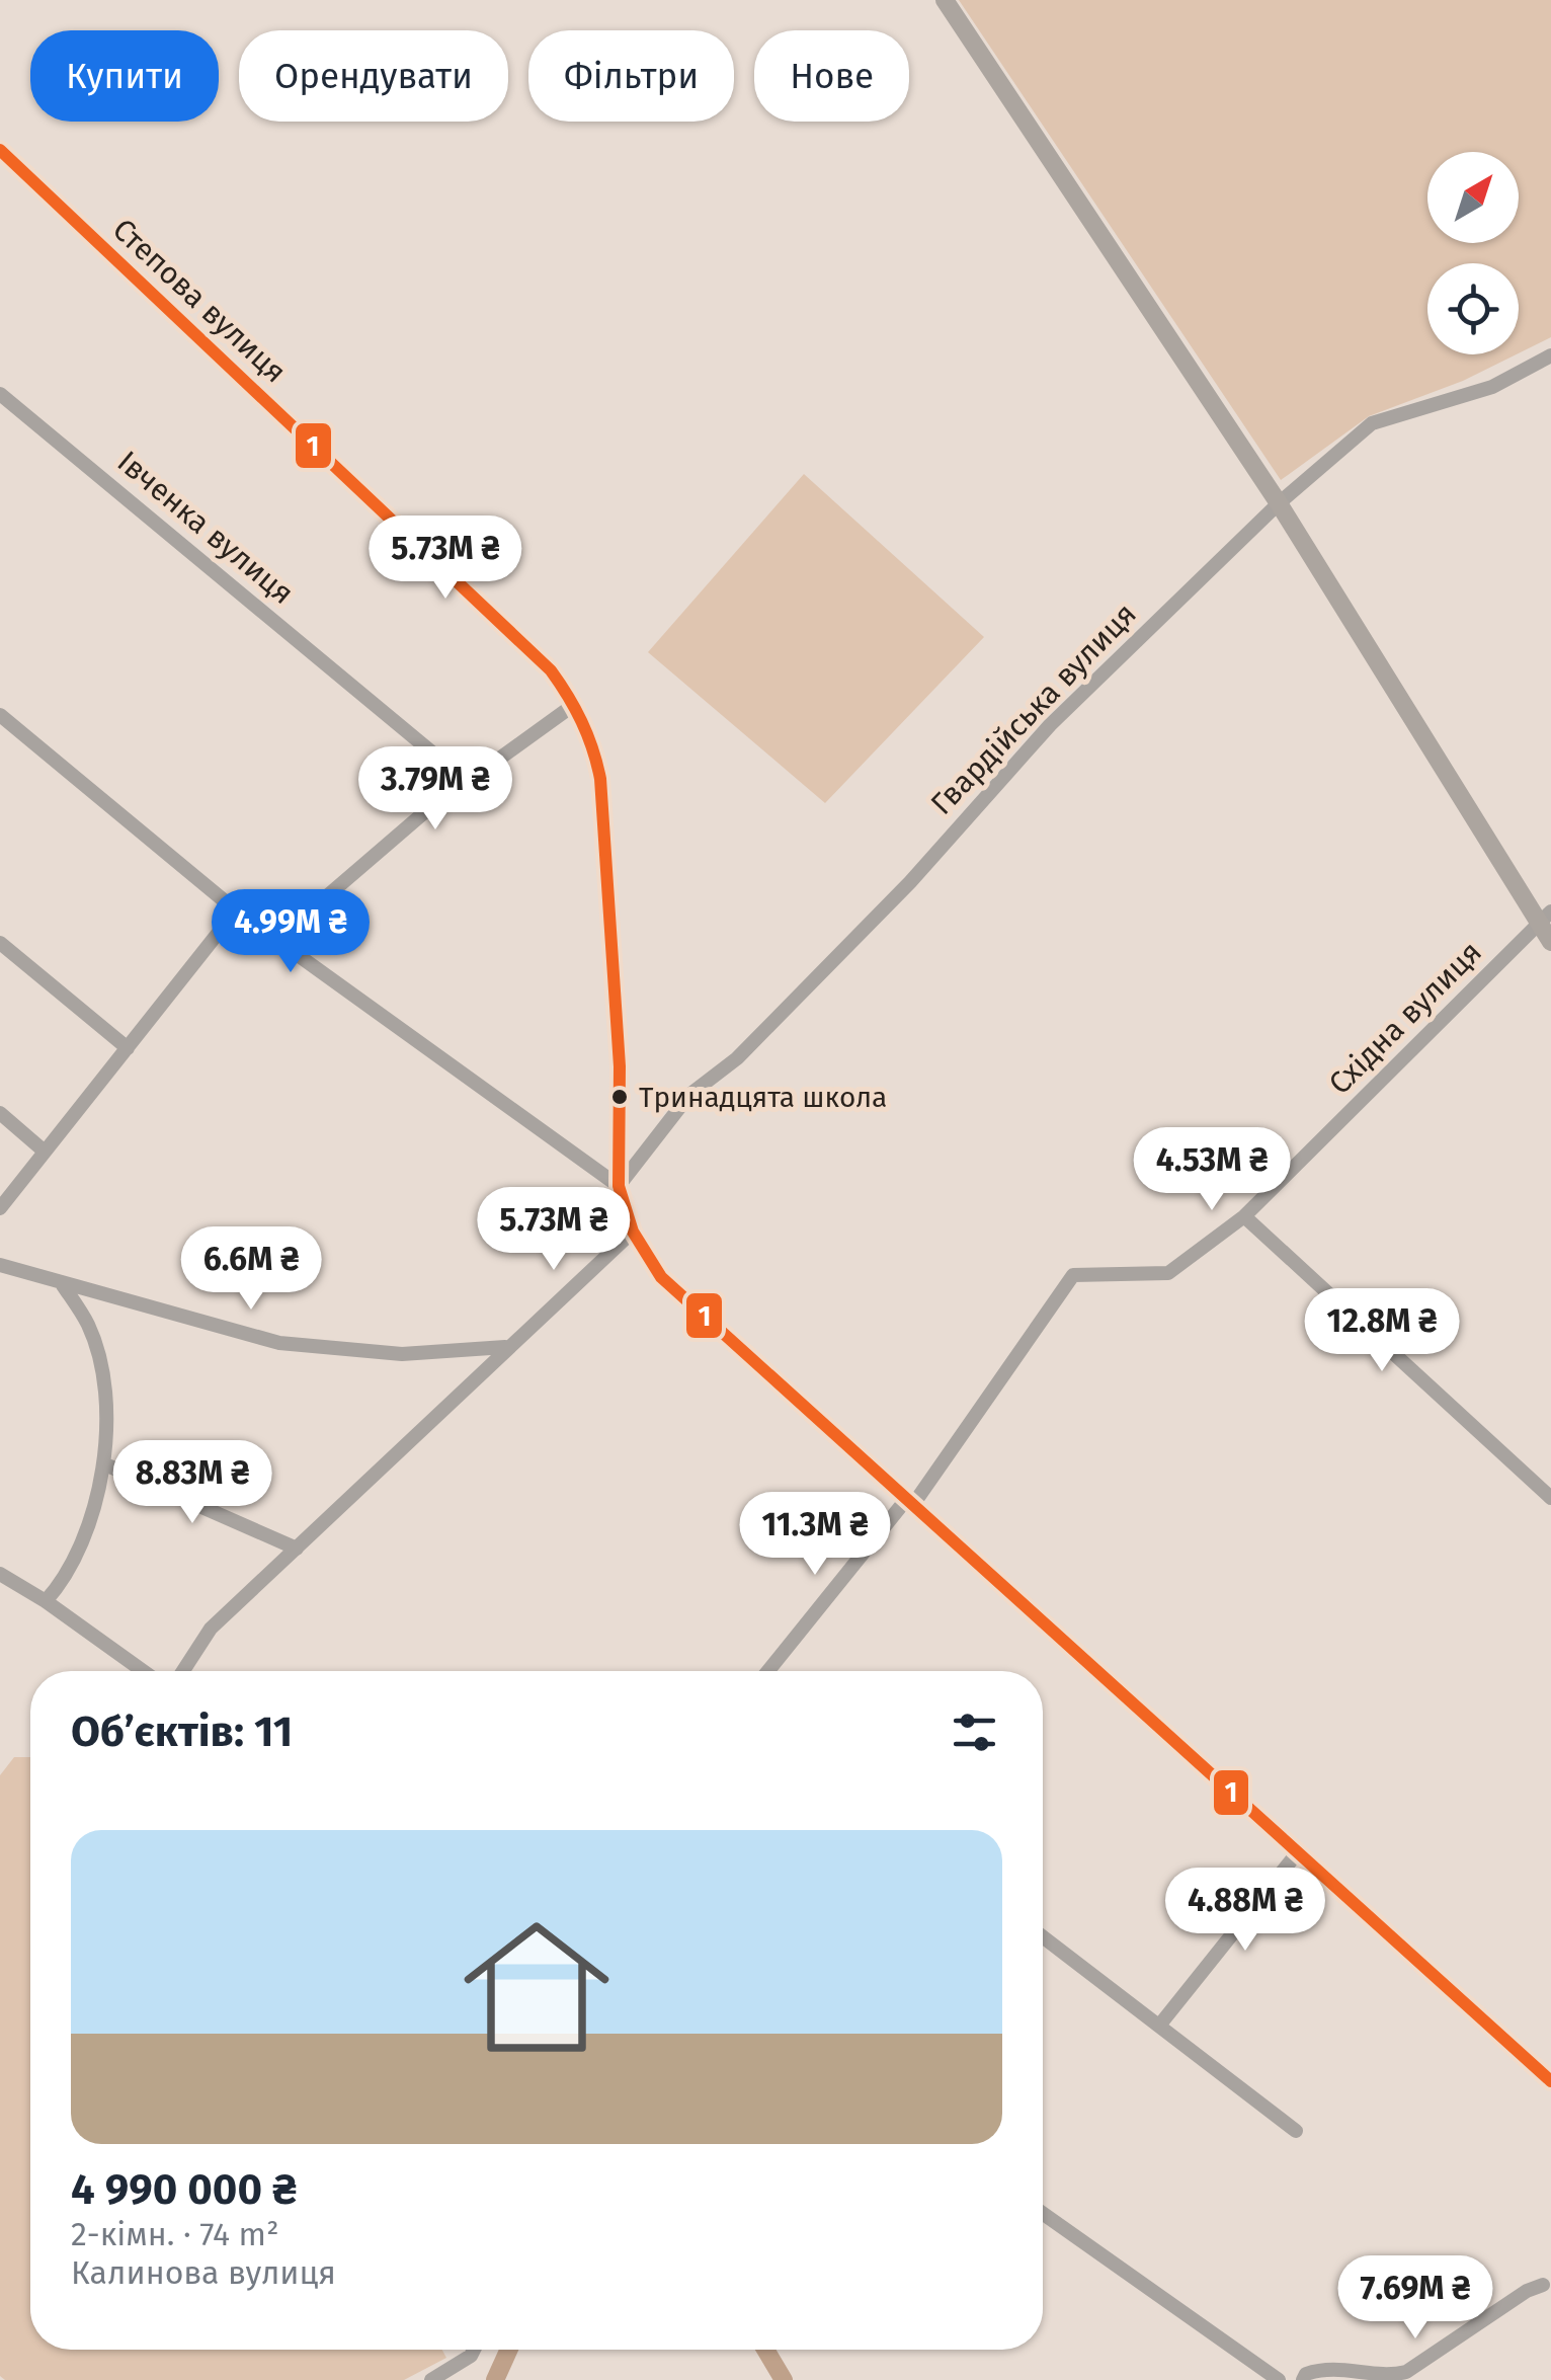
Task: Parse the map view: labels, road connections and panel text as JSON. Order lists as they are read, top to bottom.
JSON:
{
  "streets": {
    "street": [
      "Степова вулиця",
      "Івченка вулиця",
      "Гвардійська вулиця",
      "Східна вулиця"
    ]
  },
  "crossings": [
    ["Степова вулиця", "Гвардійська вулиця"],
    ["Степова вулиця", "Східна вулиця"]
  ],
  "places": ["Тринадцята школа"],
  "lines": ["transit line 1"],
  "north": "top right",
  "page": {
    "chip": [
      "Купити",
      "Орендувати",
      "Фільтри",
      "Нове"
    ],
    "price": [
      "5.73M ₴",
      "3.79M ₴",
      "4.99M ₴",
      "4.53M ₴",
      "5.73M ₴",
      "6.6M ₴",
      "12.8M ₴",
      "8.83M ₴",
      "11.3M ₴",
      "4.88M ₴",
      "7.69M ₴"
    ],
    "heading": "Об’єктів: 11",
    "list": [
      {
        "name": "4 990 000 ₴",
        "note": "2-кімн. · 74 m² · Калинова вулиця"
      }
    ]
  }
}
